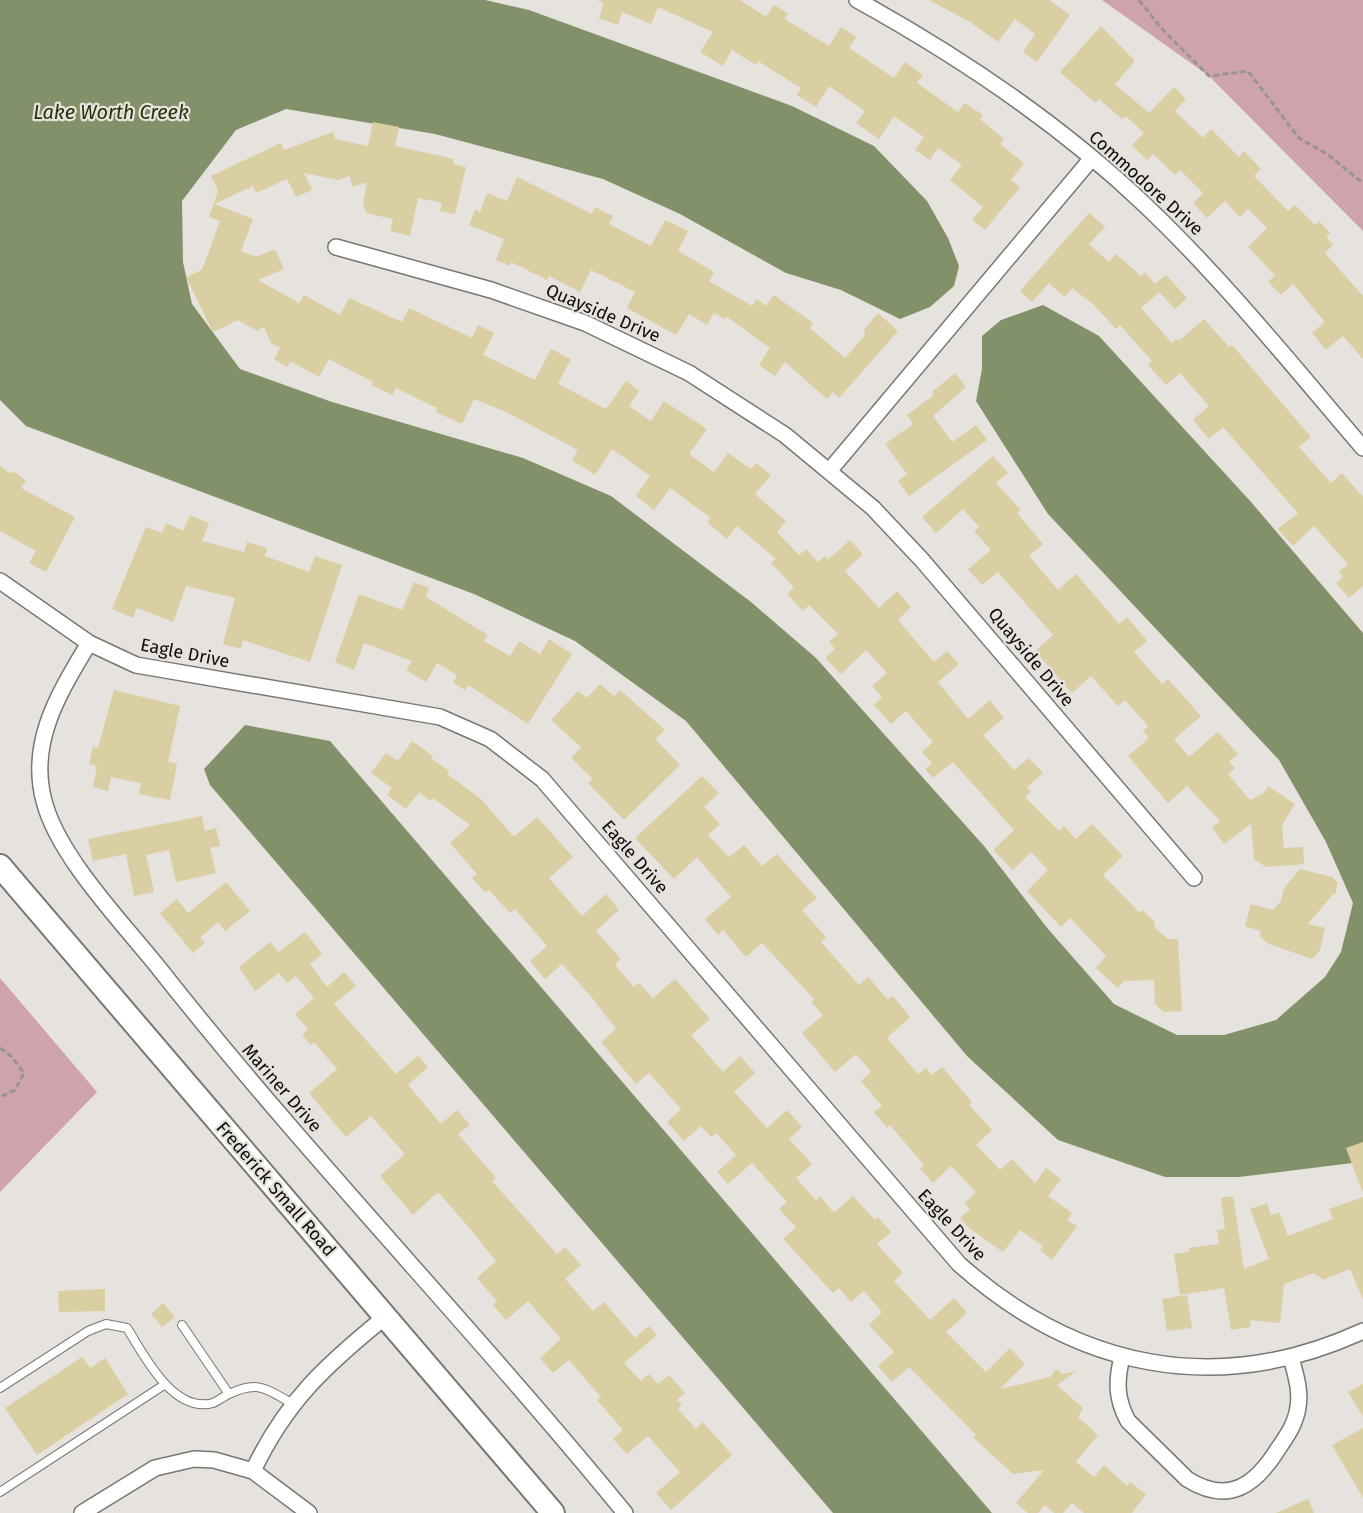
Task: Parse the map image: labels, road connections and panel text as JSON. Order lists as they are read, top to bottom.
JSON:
{
  "streets": {
    "street": [
      "Commodore Drive",
      "Quayside Drive",
      "Eagle Drive",
      "Mariner Drive",
      "Frederick Small Road"
    ]
  },
  "crossings": [
    ["Eagle Drive", "Mariner Drive"]
  ],
  "water": ["Lake Worth Creek"]
}
